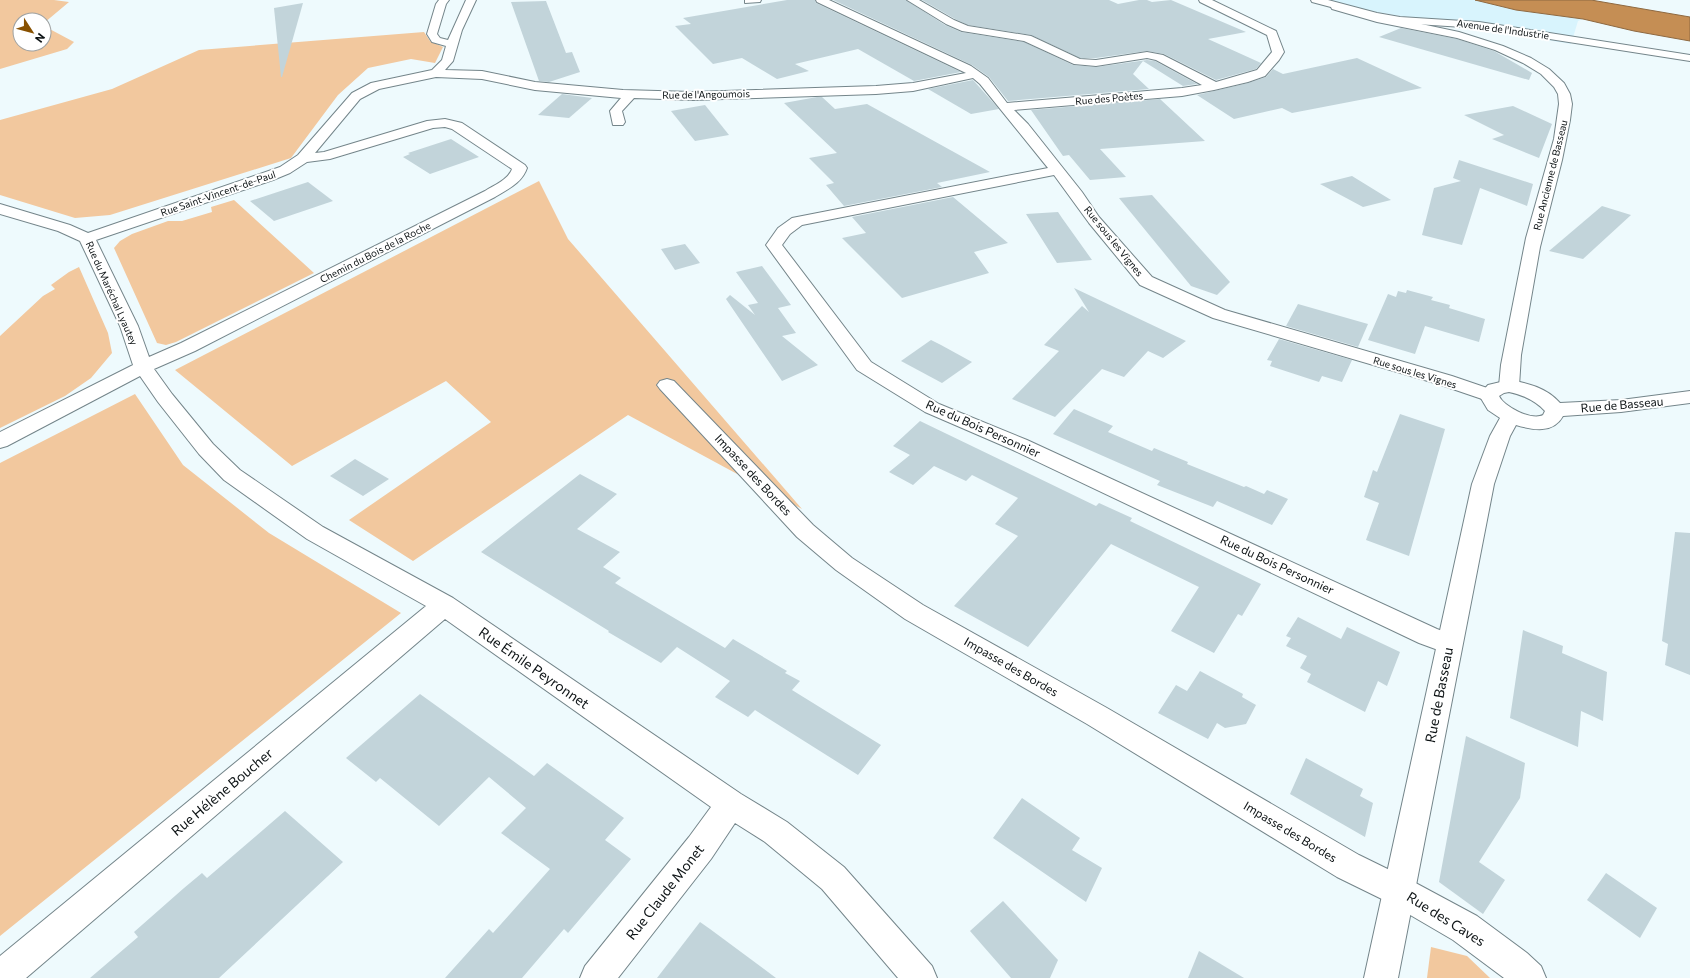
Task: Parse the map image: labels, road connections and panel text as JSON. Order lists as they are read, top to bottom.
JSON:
{
  "streets": {
    "street": [
      "Avenue de l'Industrie",
      "Rue de l'Angoumois",
      "Rue des Poètes",
      "Rue Ancienne de Basseau",
      "Rue Saint-Vincent-de-Paul",
      "Rue sous les Vignes",
      "Chemin du Bois de la Roche",
      "Rue du Maréchal Lyautey",
      "Rue de Basseau",
      "Rue du Bois Personnier",
      "Impasse des Bordes",
      "Rue Émile Peyronnet",
      "Rue Hélène Boucher",
      "Rue Claude Monet",
      "Rue des Caves"
    ]
  },
  "crossings": [
    ["Avenue de l'Industrie", "Rue Ancienne de Basseau"],
    ["Rue de l'Angoumois", "Rue Saint-Vincent-de-Paul"],
    ["Rue de l'Angoumois", "Rue sous les Vignes"],
    ["Rue des Poètes", "Rue sous les Vignes"],
    ["Rue Saint-Vincent-de-Paul", "Chemin du Bois de la Roche"],
    ["Rue Saint-Vincent-de-Paul", "Rue du Maréchal Lyautey"],
    ["Rue sous les Vignes", "Rue du Bois Personnier"],
    ["Chemin du Bois de la Roche", "Rue du Maréchal Lyautey"],
    ["Chemin du Bois de la Roche", "Rue Émile Peyronnet"],
    ["Rue du Maréchal Lyautey", "Rue Émile Peyronnet"],
    ["Rue de Basseau", "Rue du Bois Personnier"],
    ["Rue de Basseau", "Impasse des Bordes"],
    ["Rue de Basseau", "Rue des Caves"],
    ["Impasse des Bordes", "Rue des Caves"],
    ["Rue Émile Peyronnet", "Rue Hélène Boucher"],
    ["Rue Émile Peyronnet", "Rue Claude Monet"]
  ],
  "north": "bottom right"
}
